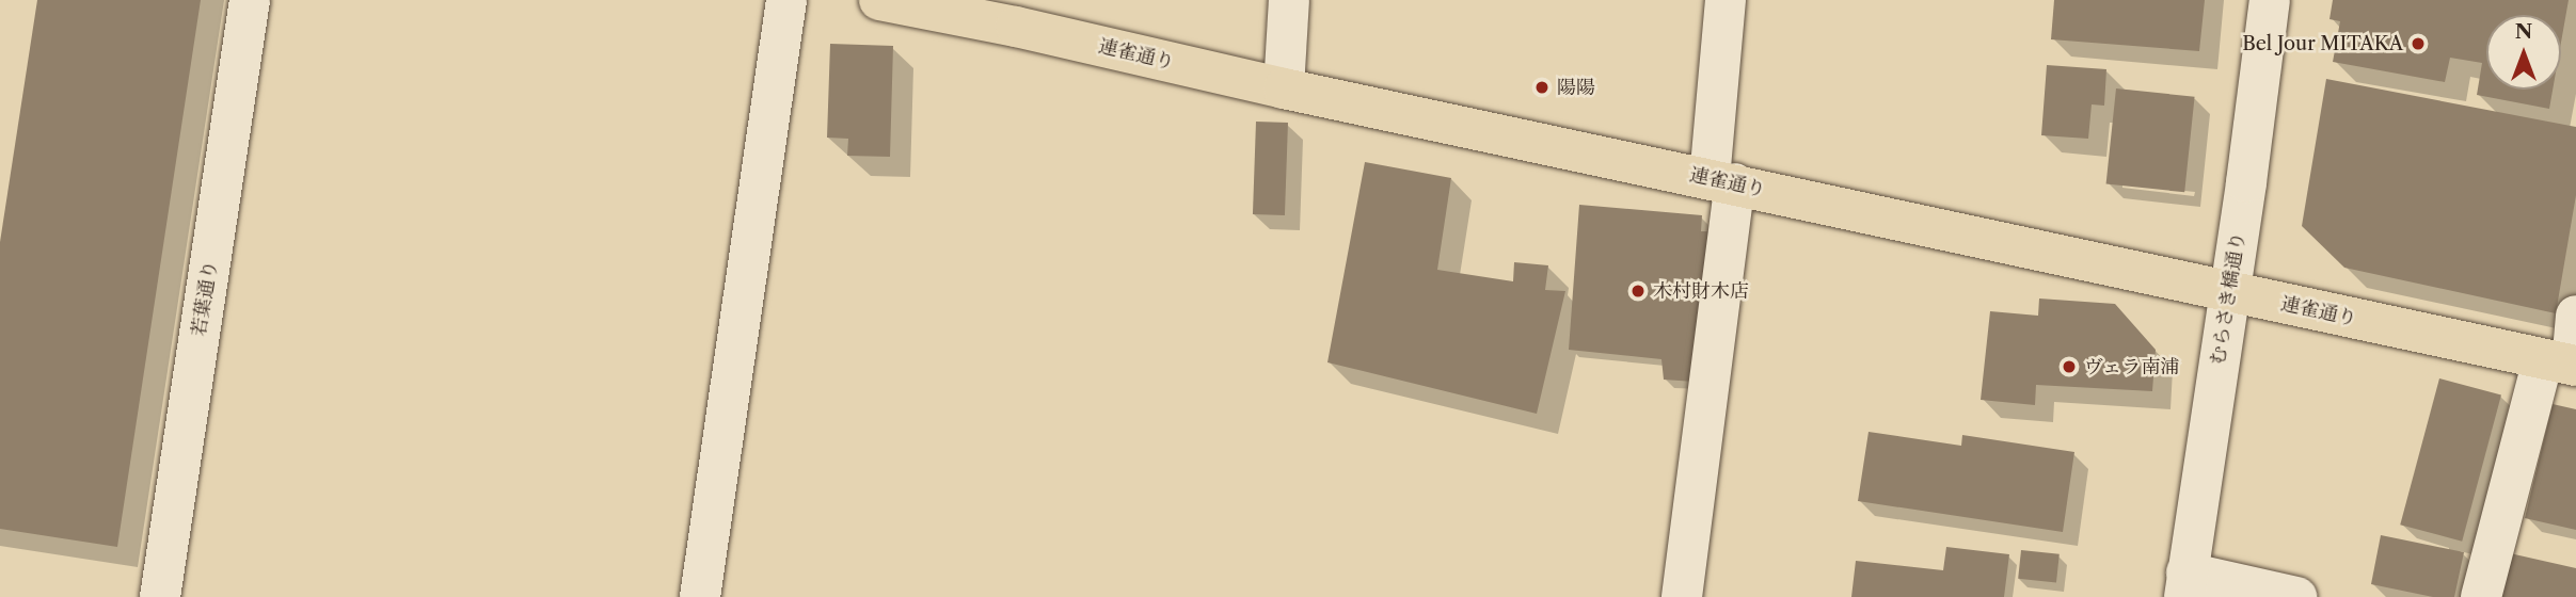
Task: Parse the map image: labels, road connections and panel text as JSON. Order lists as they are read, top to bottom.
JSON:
{
  "streets": {
    "main road": ["連雀通り"],
    "street": ["若葉通り", "むらさき橋通り"]
  },
  "crossings": [
    ["連雀通り", "むらさき橋通り"]
  ],
  "places": [
    "Bel Jour MITAKA",
    "陽陽",
    "木村財木店",
    "ヴェラ南浦"
  ],
  "north": "top"
}
